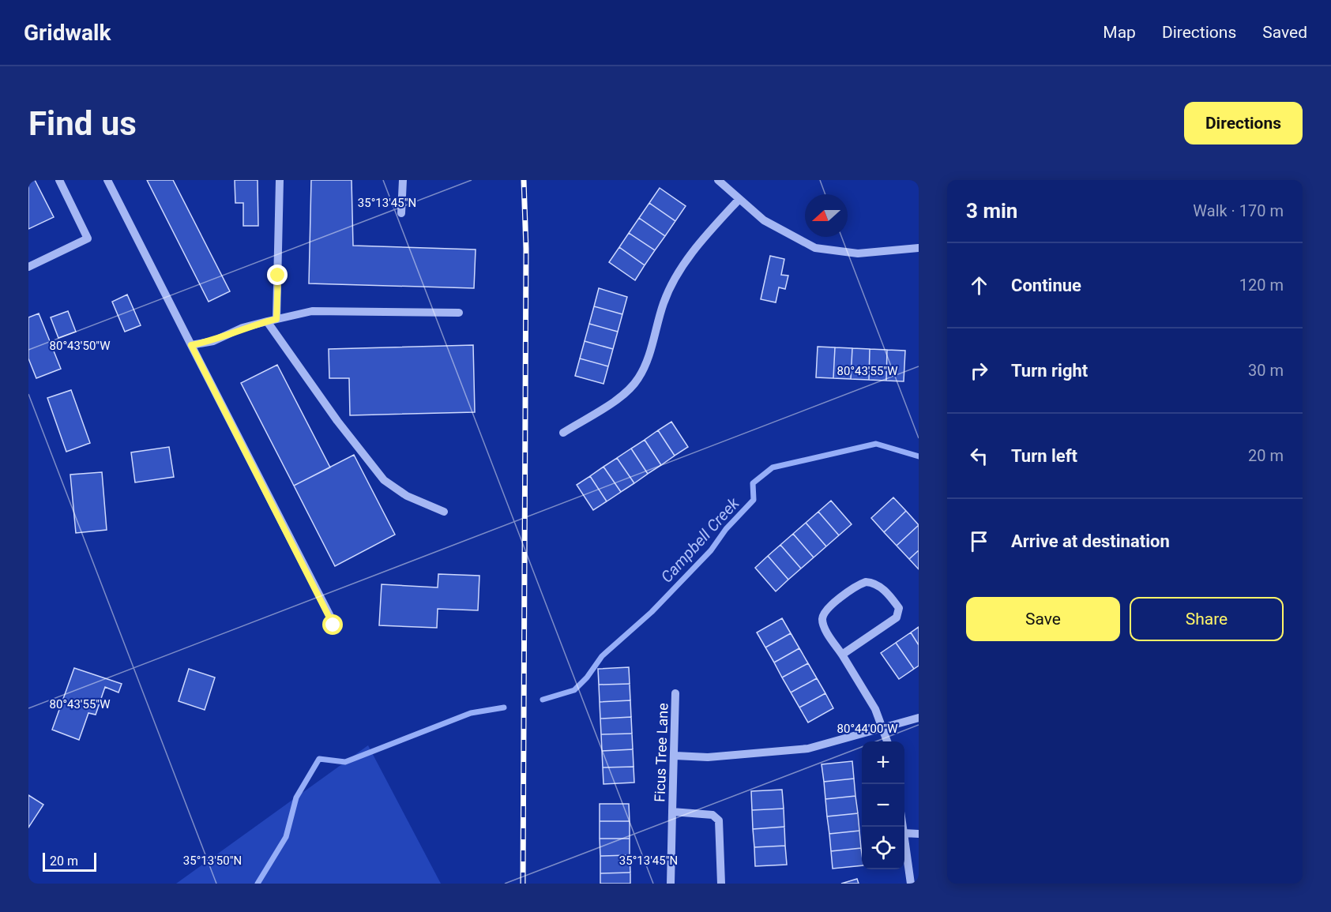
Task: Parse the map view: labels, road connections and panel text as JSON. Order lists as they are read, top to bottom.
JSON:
{
  "streets": {
    "street": ["Ficus Tree Lane"]
  },
  "water": ["Campbell Creek"],
  "scale_bar": "20 m",
  "north": "left",
  "page": {
    "header": "Gridwalk",
    "nav": ["Map", "Directions", "Saved"],
    "buttons": [
      "Directions",
      ["Save", "Share"]
    ],
    "title": "Find us",
    "heading": ["3 min", "Walk · 170 m"],
    "list": [
      ["Continue", "120 m"],
      ["Turn right", "30 m"],
      ["Turn left", "20 m"],
      "Arrive at destination"
    ],
    "map_buttons": ["+", "−"],
    "scale": "20 m"
  },
  "coordinates": [
    "35°13'45\"N",
    "80°43'50\"W",
    "80°43'55\"W",
    "80°44'00\"W",
    "35°13'50\"N"
  ]
}
